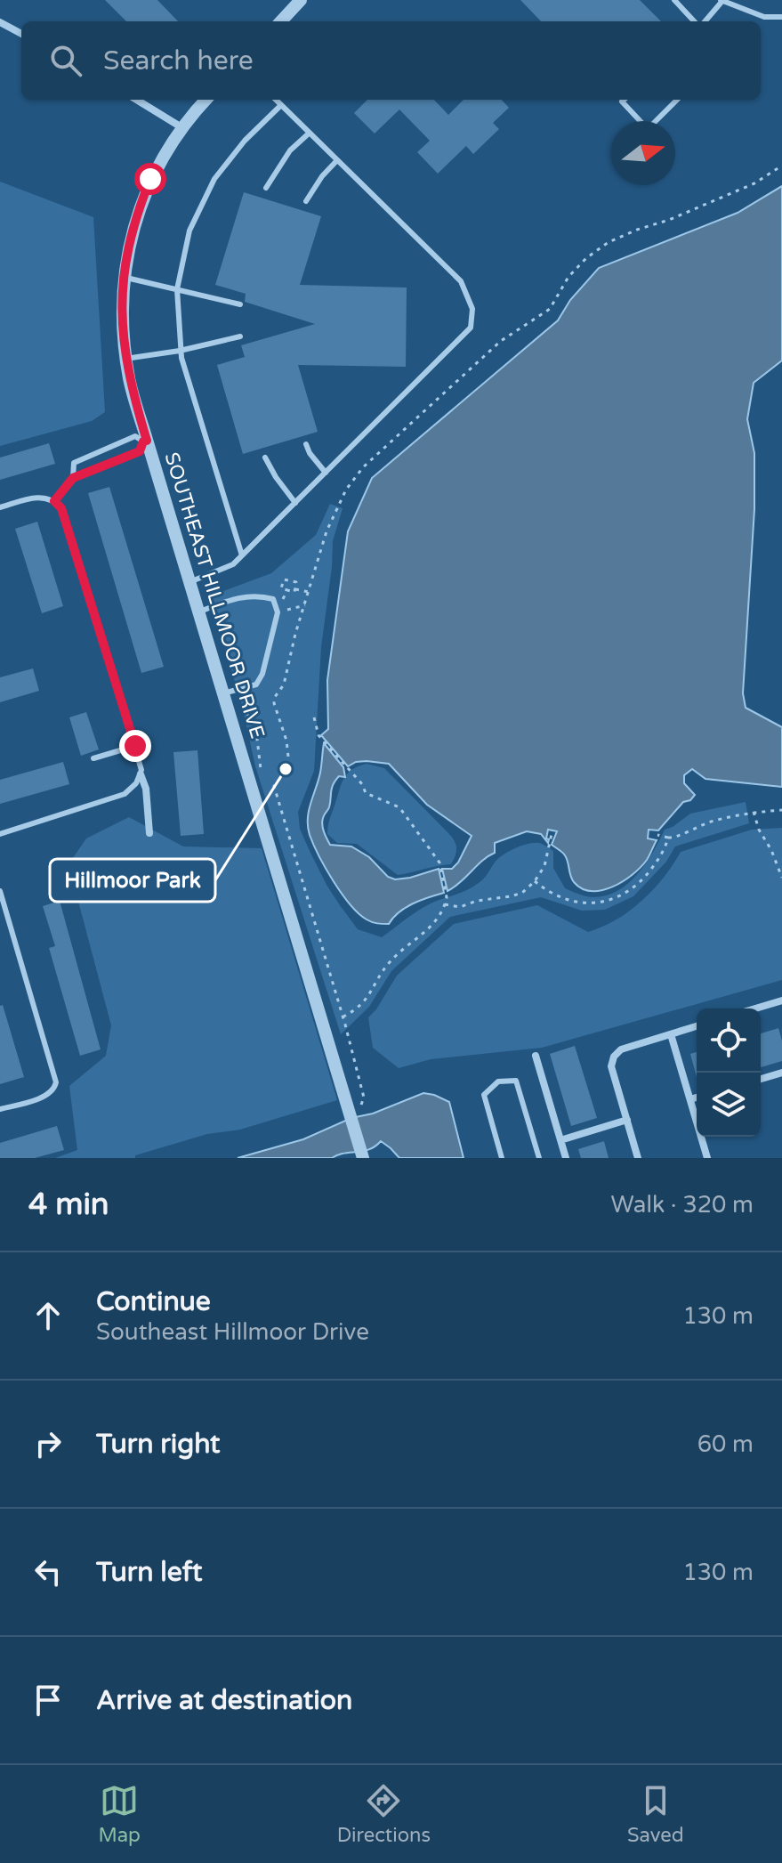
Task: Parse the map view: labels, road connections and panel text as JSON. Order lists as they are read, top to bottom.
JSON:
{
  "streets": {
    "street": ["SOUTHEAST HILLMOOR DRIVE"]
  },
  "places": ["Hillmoor Park"],
  "north": "right",
  "page": {
    "search": "Search here",
    "heading": ["4 min", "Walk · 320 m"],
    "list": [
      ["Continue", "Southeast Hillmoor Drive", "130 m"],
      ["Turn right", "60 m"],
      ["Turn left", "130 m"],
      "Arrive at destination"
    ],
    "nav": ["Map", "Directions", "Saved"]
  }
}
